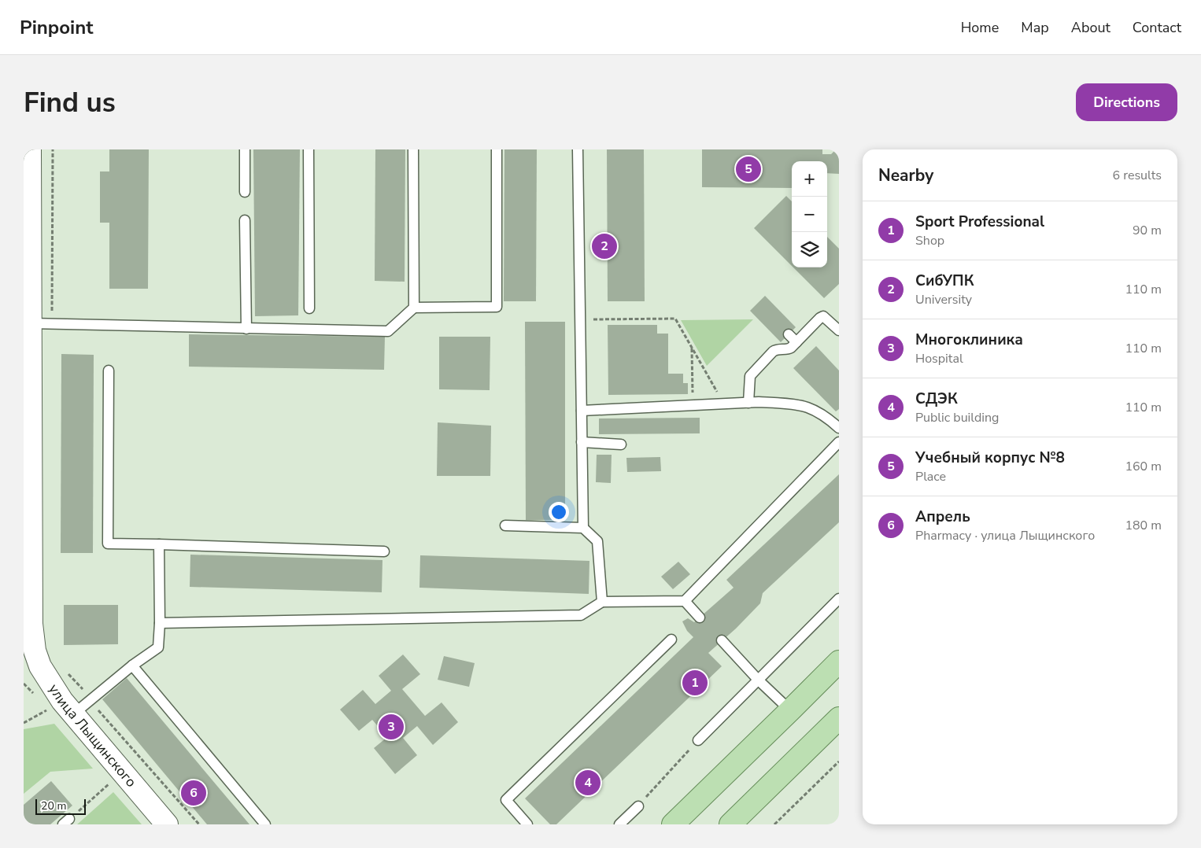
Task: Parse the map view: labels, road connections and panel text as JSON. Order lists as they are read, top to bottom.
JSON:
{
  "streets": {
    "street": ["улица Лыщинского"]
  },
  "scale_bar": "20 m",
  "page": {
    "header": "Pinpoint",
    "nav": [
      "Home",
      "Map",
      "About",
      "Contact"
    ],
    "buttons": "Directions",
    "title": "Find us",
    "heading": ["Nearby", "6 results"],
    "pins": [
      "5",
      "2",
      "1",
      "3",
      "4",
      "6"
    ],
    "map_buttons": ["+", "−"],
    "list": [
      {
        "mark": "1",
        "name": "Sport Professional",
        "note": "Shop",
        "value": "90 m"
      },
      {
        "mark": "2",
        "name": "СибУПК",
        "note": "University",
        "value": "110 m"
      },
      {
        "mark": "3",
        "name": "Многоклиника",
        "note": "Hospital",
        "value": "110 m"
      },
      {
        "mark": "4",
        "name": "СДЭК",
        "note": "Public building",
        "value": "110 m"
      },
      {
        "mark": "5",
        "name": "Учебный корпус №8",
        "note": "Place",
        "value": "160 m"
      },
      {
        "mark": "6",
        "name": "Апрель",
        "note": "Pharmacy · улица Лыщинского",
        "value": "180 m"
      }
    ],
    "scale": "20 m"
  }
}
